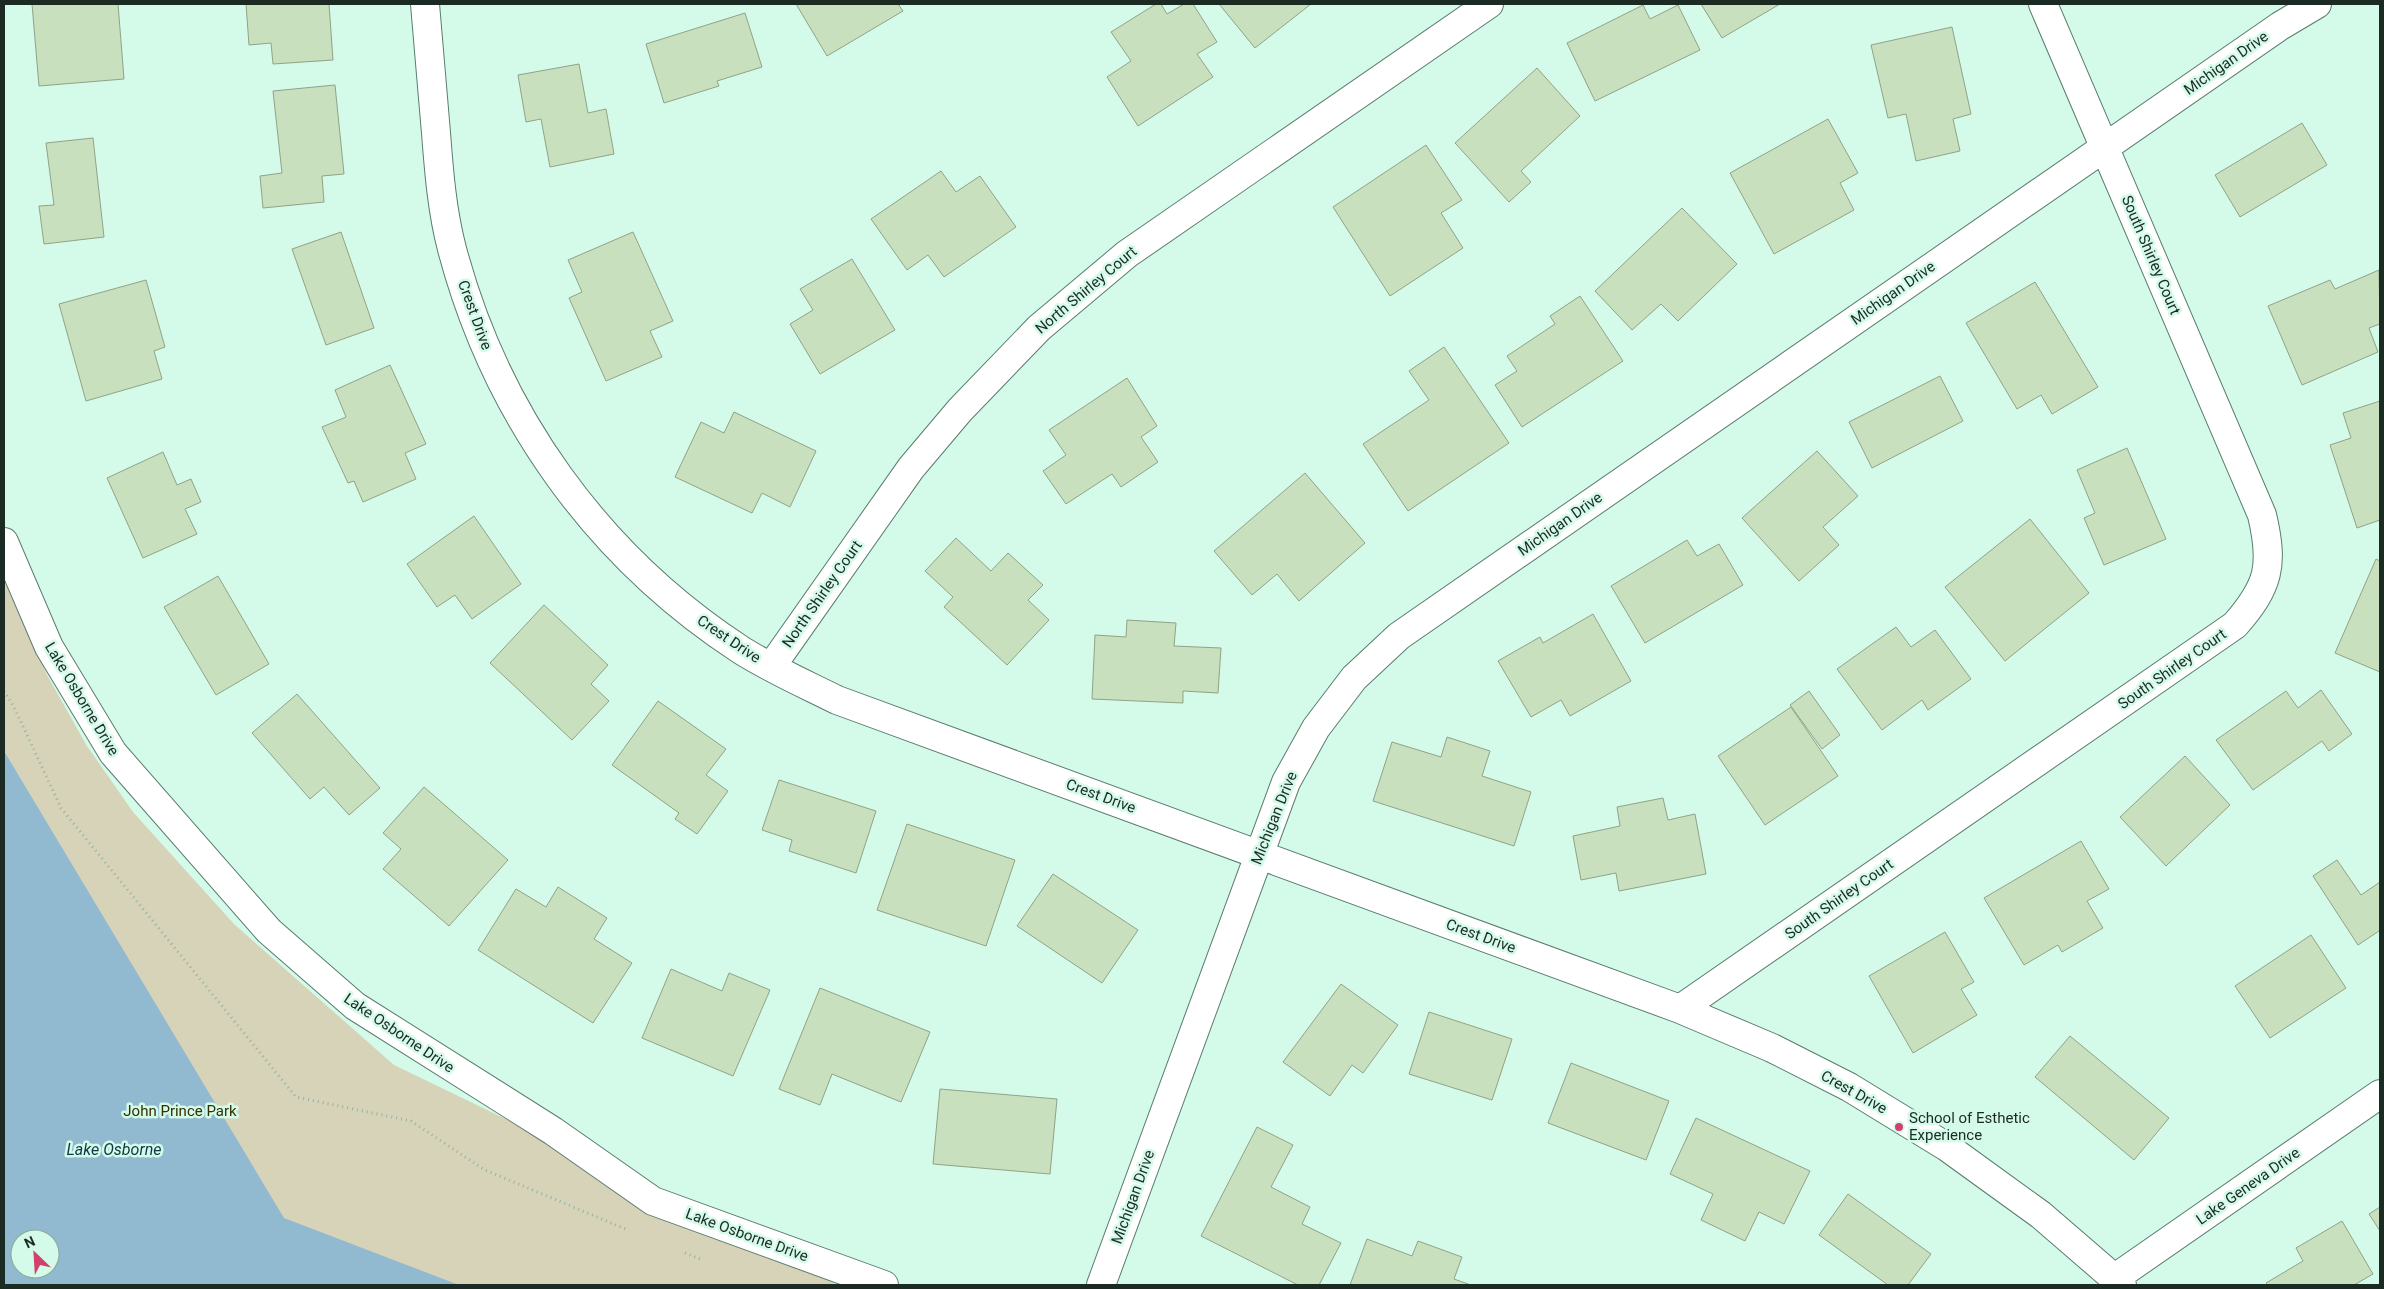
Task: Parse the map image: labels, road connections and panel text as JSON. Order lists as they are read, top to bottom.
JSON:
{
  "streets": {
    "street": [
      "Michigan Drive",
      "South Shirley Court",
      "North Shirley Court",
      "Crest Drive",
      "Lake Osborne Drive",
      "Lake Geneva Drive"
    ]
  },
  "crossings": [
    ["Michigan Drive", "South Shirley Court"],
    ["Michigan Drive", "Crest Drive"],
    ["South Shirley Court", "Crest Drive"],
    ["North Shirley Court", "Crest Drive"],
    ["Crest Drive", "Lake Geneva Drive"]
  ],
  "water": ["Lake Osborne"],
  "parks": ["John Prince Park"],
  "places": ["School of Esthetic Experience"],
  "north": "top left"
}
